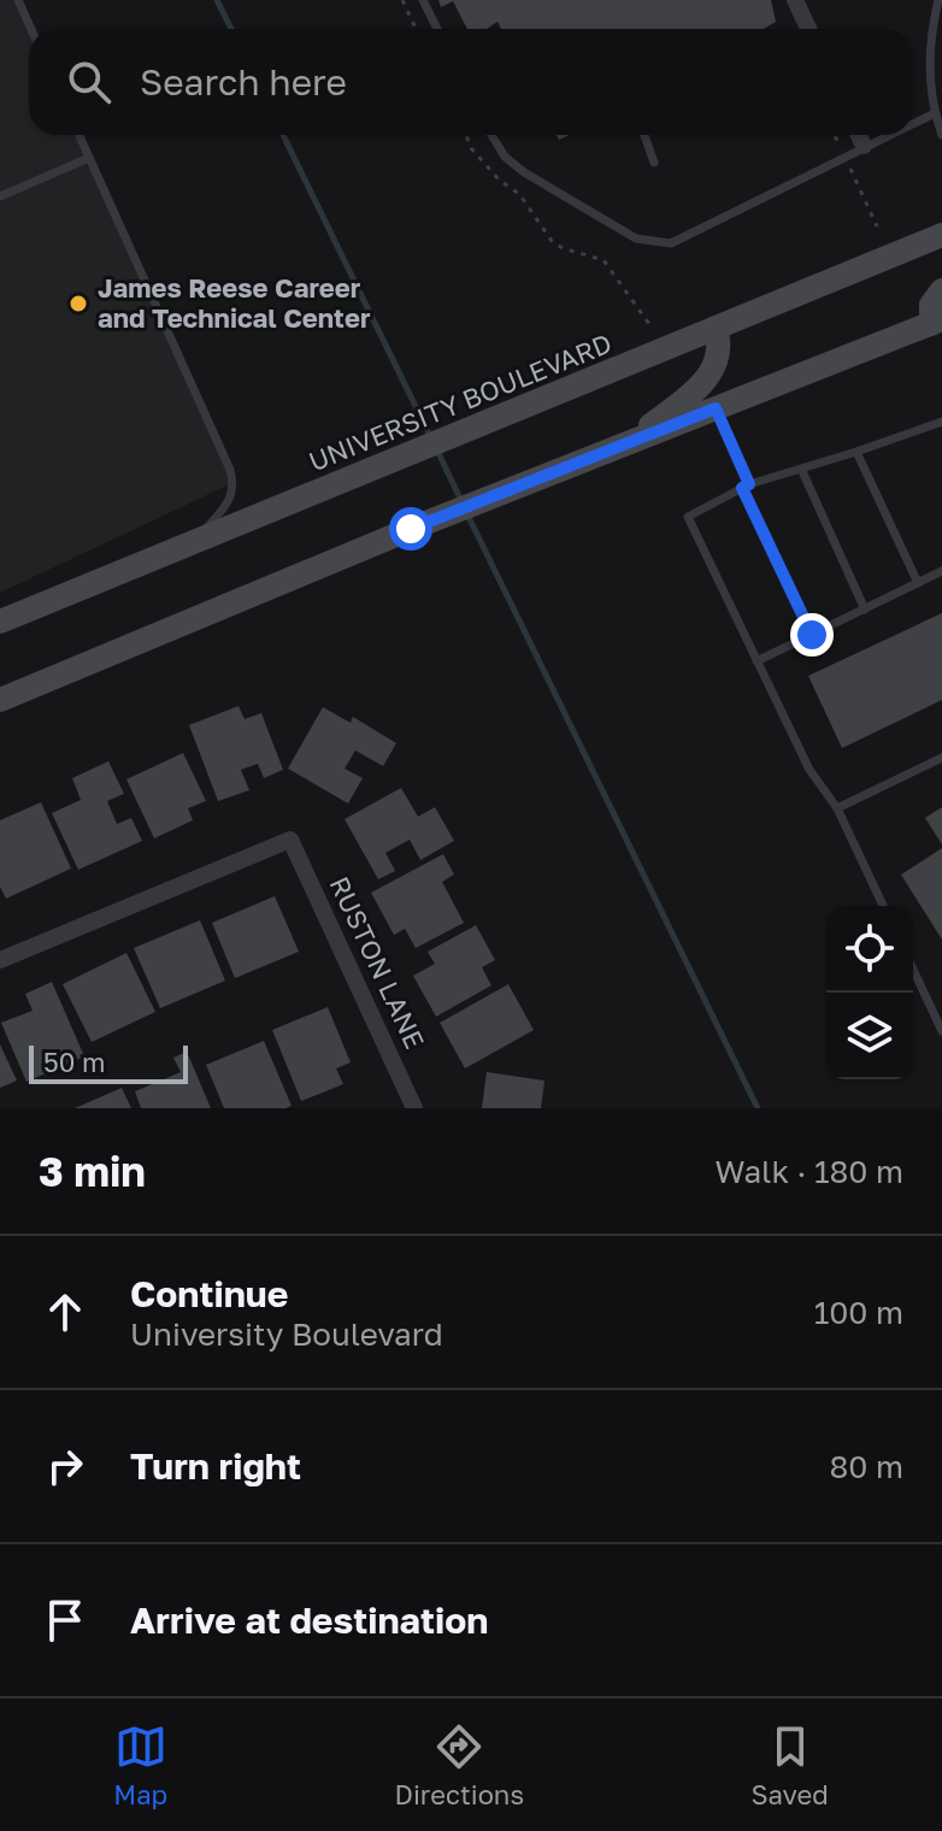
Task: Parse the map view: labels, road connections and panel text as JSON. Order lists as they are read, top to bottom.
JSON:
{
  "streets": {
    "main road": ["UNIVERSITY BOULEVARD"],
    "street": ["RUSTON LANE"]
  },
  "places": ["James Reese Career and Technical Center"],
  "scale_bar": "50 m",
  "page": {
    "search": "Search here",
    "scale": "50 m",
    "heading": ["3 min", "Walk · 180 m"],
    "list": [
      ["Continue", "University Boulevard", "100 m"],
      ["Turn right", "80 m"],
      "Arrive at destination"
    ],
    "nav": ["Map", "Directions", "Saved"]
  }
}
